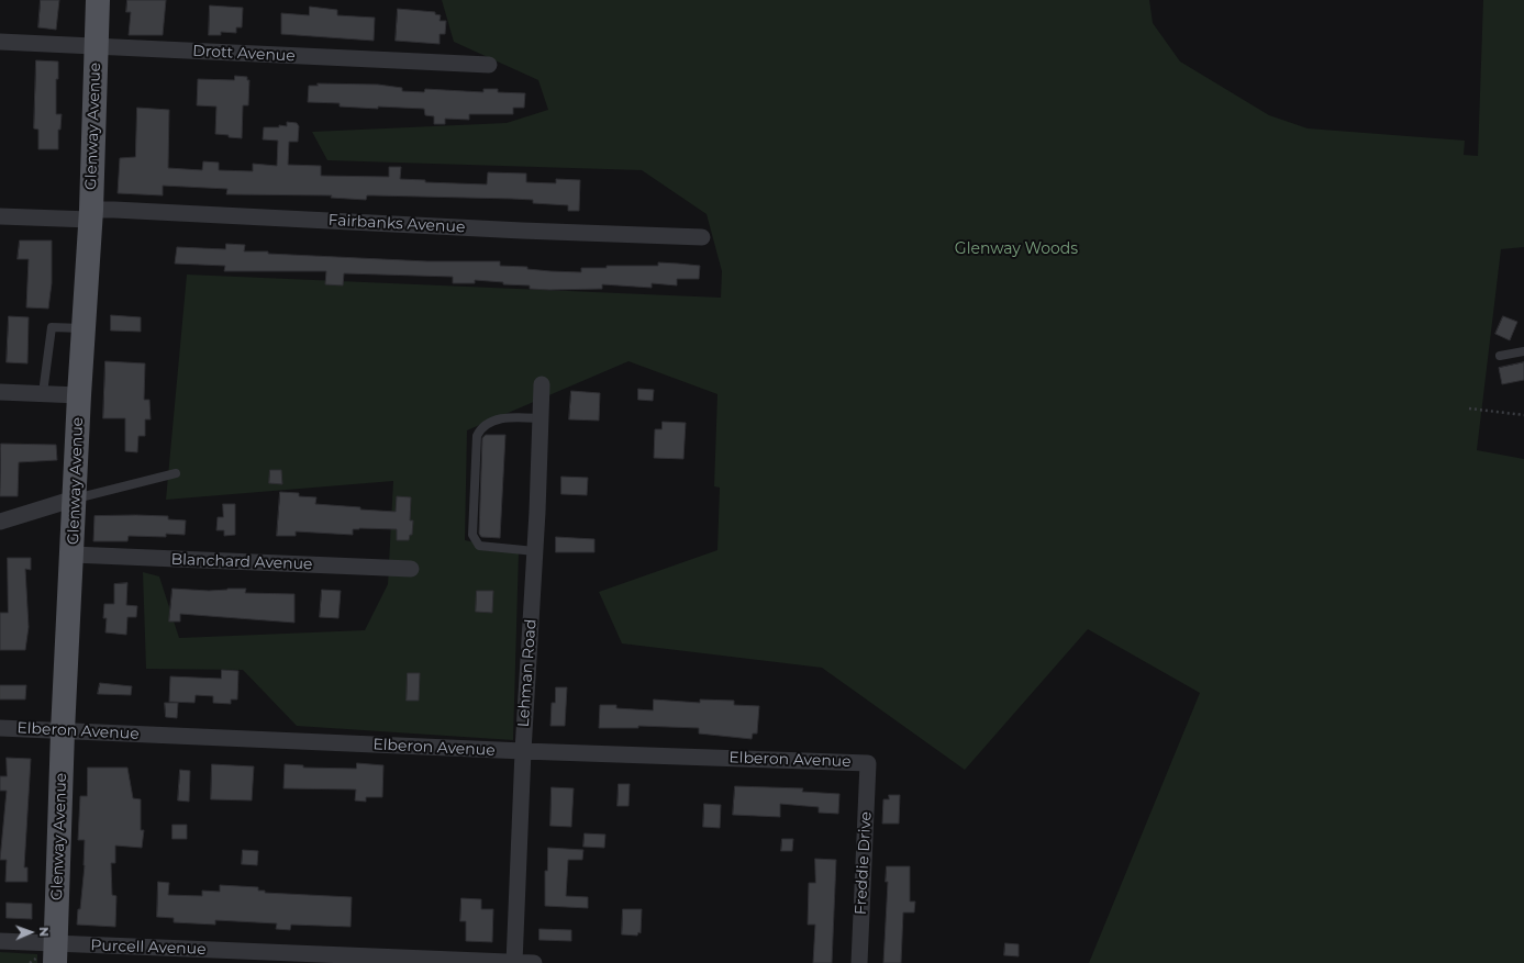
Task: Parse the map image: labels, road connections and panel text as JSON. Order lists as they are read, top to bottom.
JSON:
{
  "streets": {
    "main road": ["Glenway Avenue"],
    "street": [
      "Drott Avenue",
      "Fairbanks Avenue",
      "Blanchard Avenue",
      "Lehman Road",
      "Elberon Avenue",
      "Freddie Drive",
      "Purcell Avenue"
    ]
  },
  "crossings": [
    ["Drott Avenue", "Glenway Avenue"],
    ["Glenway Avenue", "Fairbanks Avenue"],
    ["Glenway Avenue", "Blanchard Avenue"],
    ["Glenway Avenue", "Elberon Avenue"],
    ["Glenway Avenue", "Purcell Avenue"],
    ["Lehman Road", "Elberon Avenue"],
    ["Lehman Road", "Purcell Avenue"],
    ["Elberon Avenue", "Freddie Drive"]
  ],
  "parks": ["Glenway Woods"],
  "north": "right"
}
